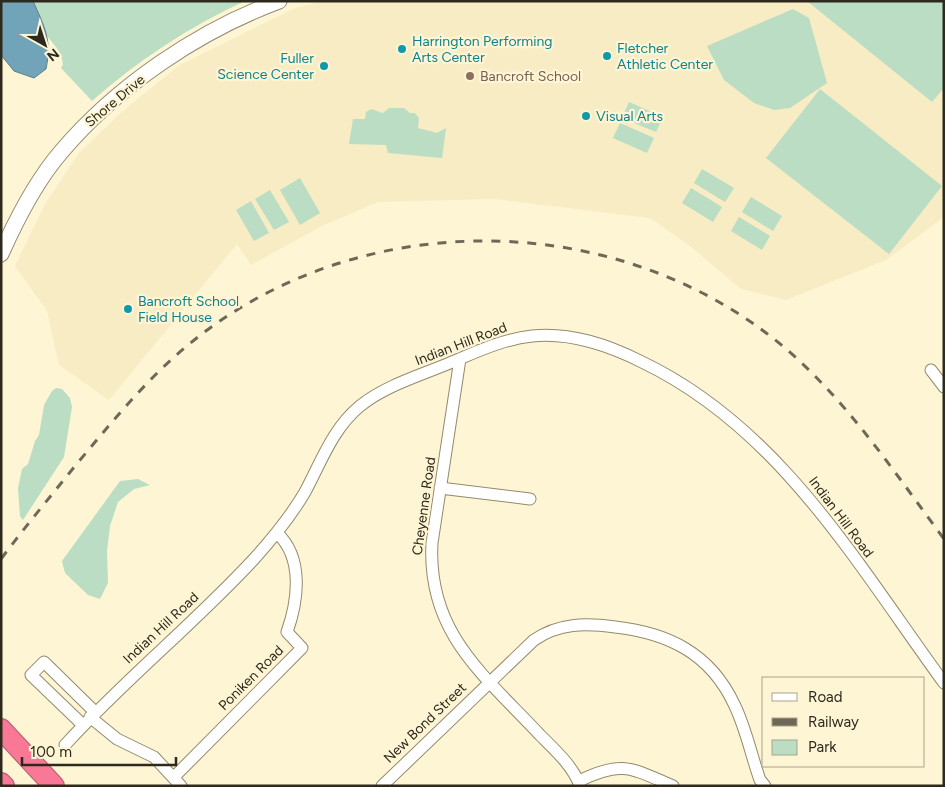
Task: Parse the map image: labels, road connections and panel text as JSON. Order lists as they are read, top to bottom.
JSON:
{
  "streets": {
    "main road": ["Shore Drive"],
    "street": [
      "Indian Hill Road",
      "Cheyenne Road",
      "Poniken Road",
      "New Bond Street"
    ]
  },
  "crossings": [
    ["Indian Hill Road", "Cheyenne Road"],
    ["Indian Hill Road", "Poniken Road"],
    ["Cheyenne Road", "New Bond Street"]
  ],
  "places": [
    "Harrington Performing Arts Center",
    "Fletcher Athletic Center",
    "Fuller Science Center",
    "Bancroft School",
    "Visual Arts",
    "Bancroft School Field House"
  ],
  "legend": ["Road", "Railway", "Park"],
  "scale_bar": "100 m",
  "north": "bottom right"
}
